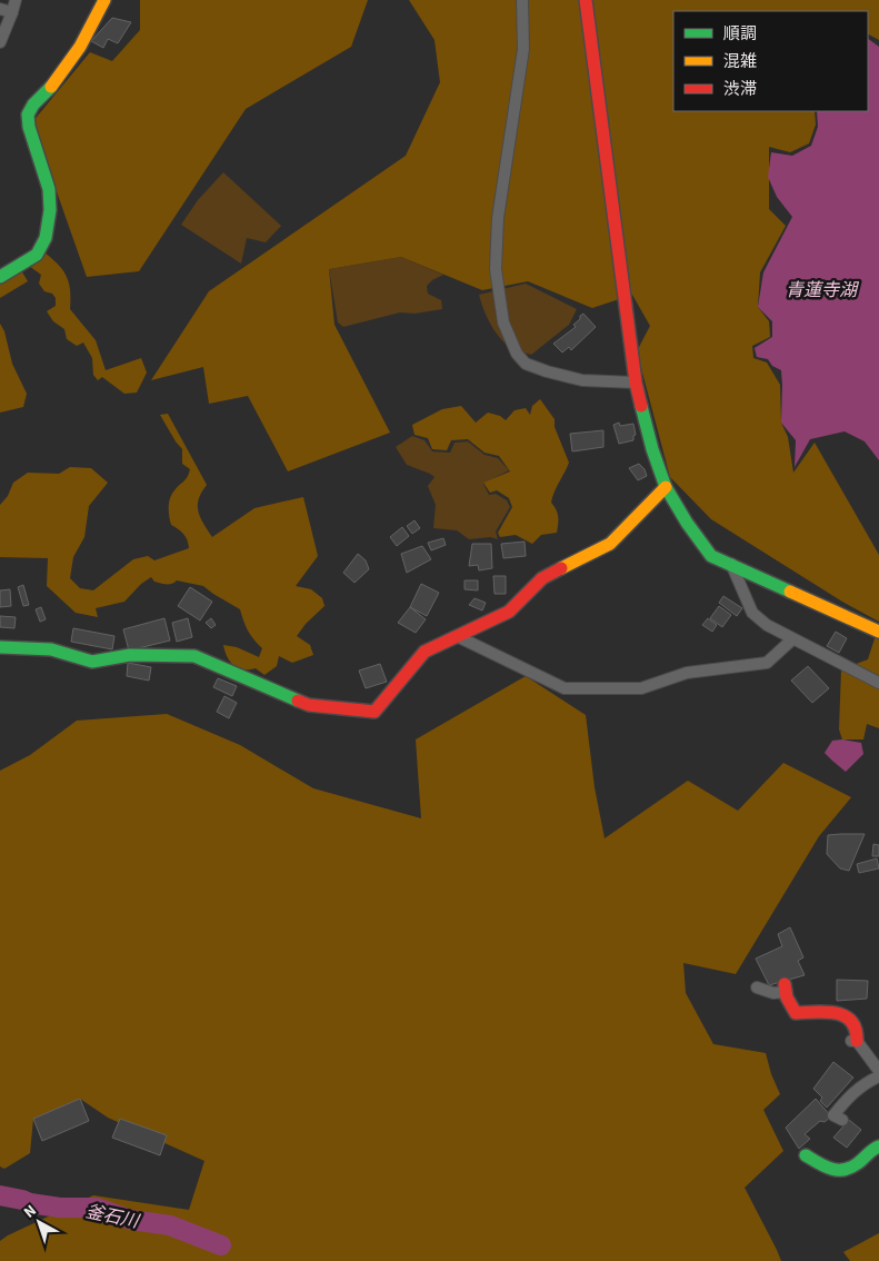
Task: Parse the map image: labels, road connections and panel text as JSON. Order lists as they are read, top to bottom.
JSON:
{
  "water": ["青蓮寺湖", "釜石川"],
  "legend": ["順調", "混雑", "渋滞"],
  "north": "top left"
}
